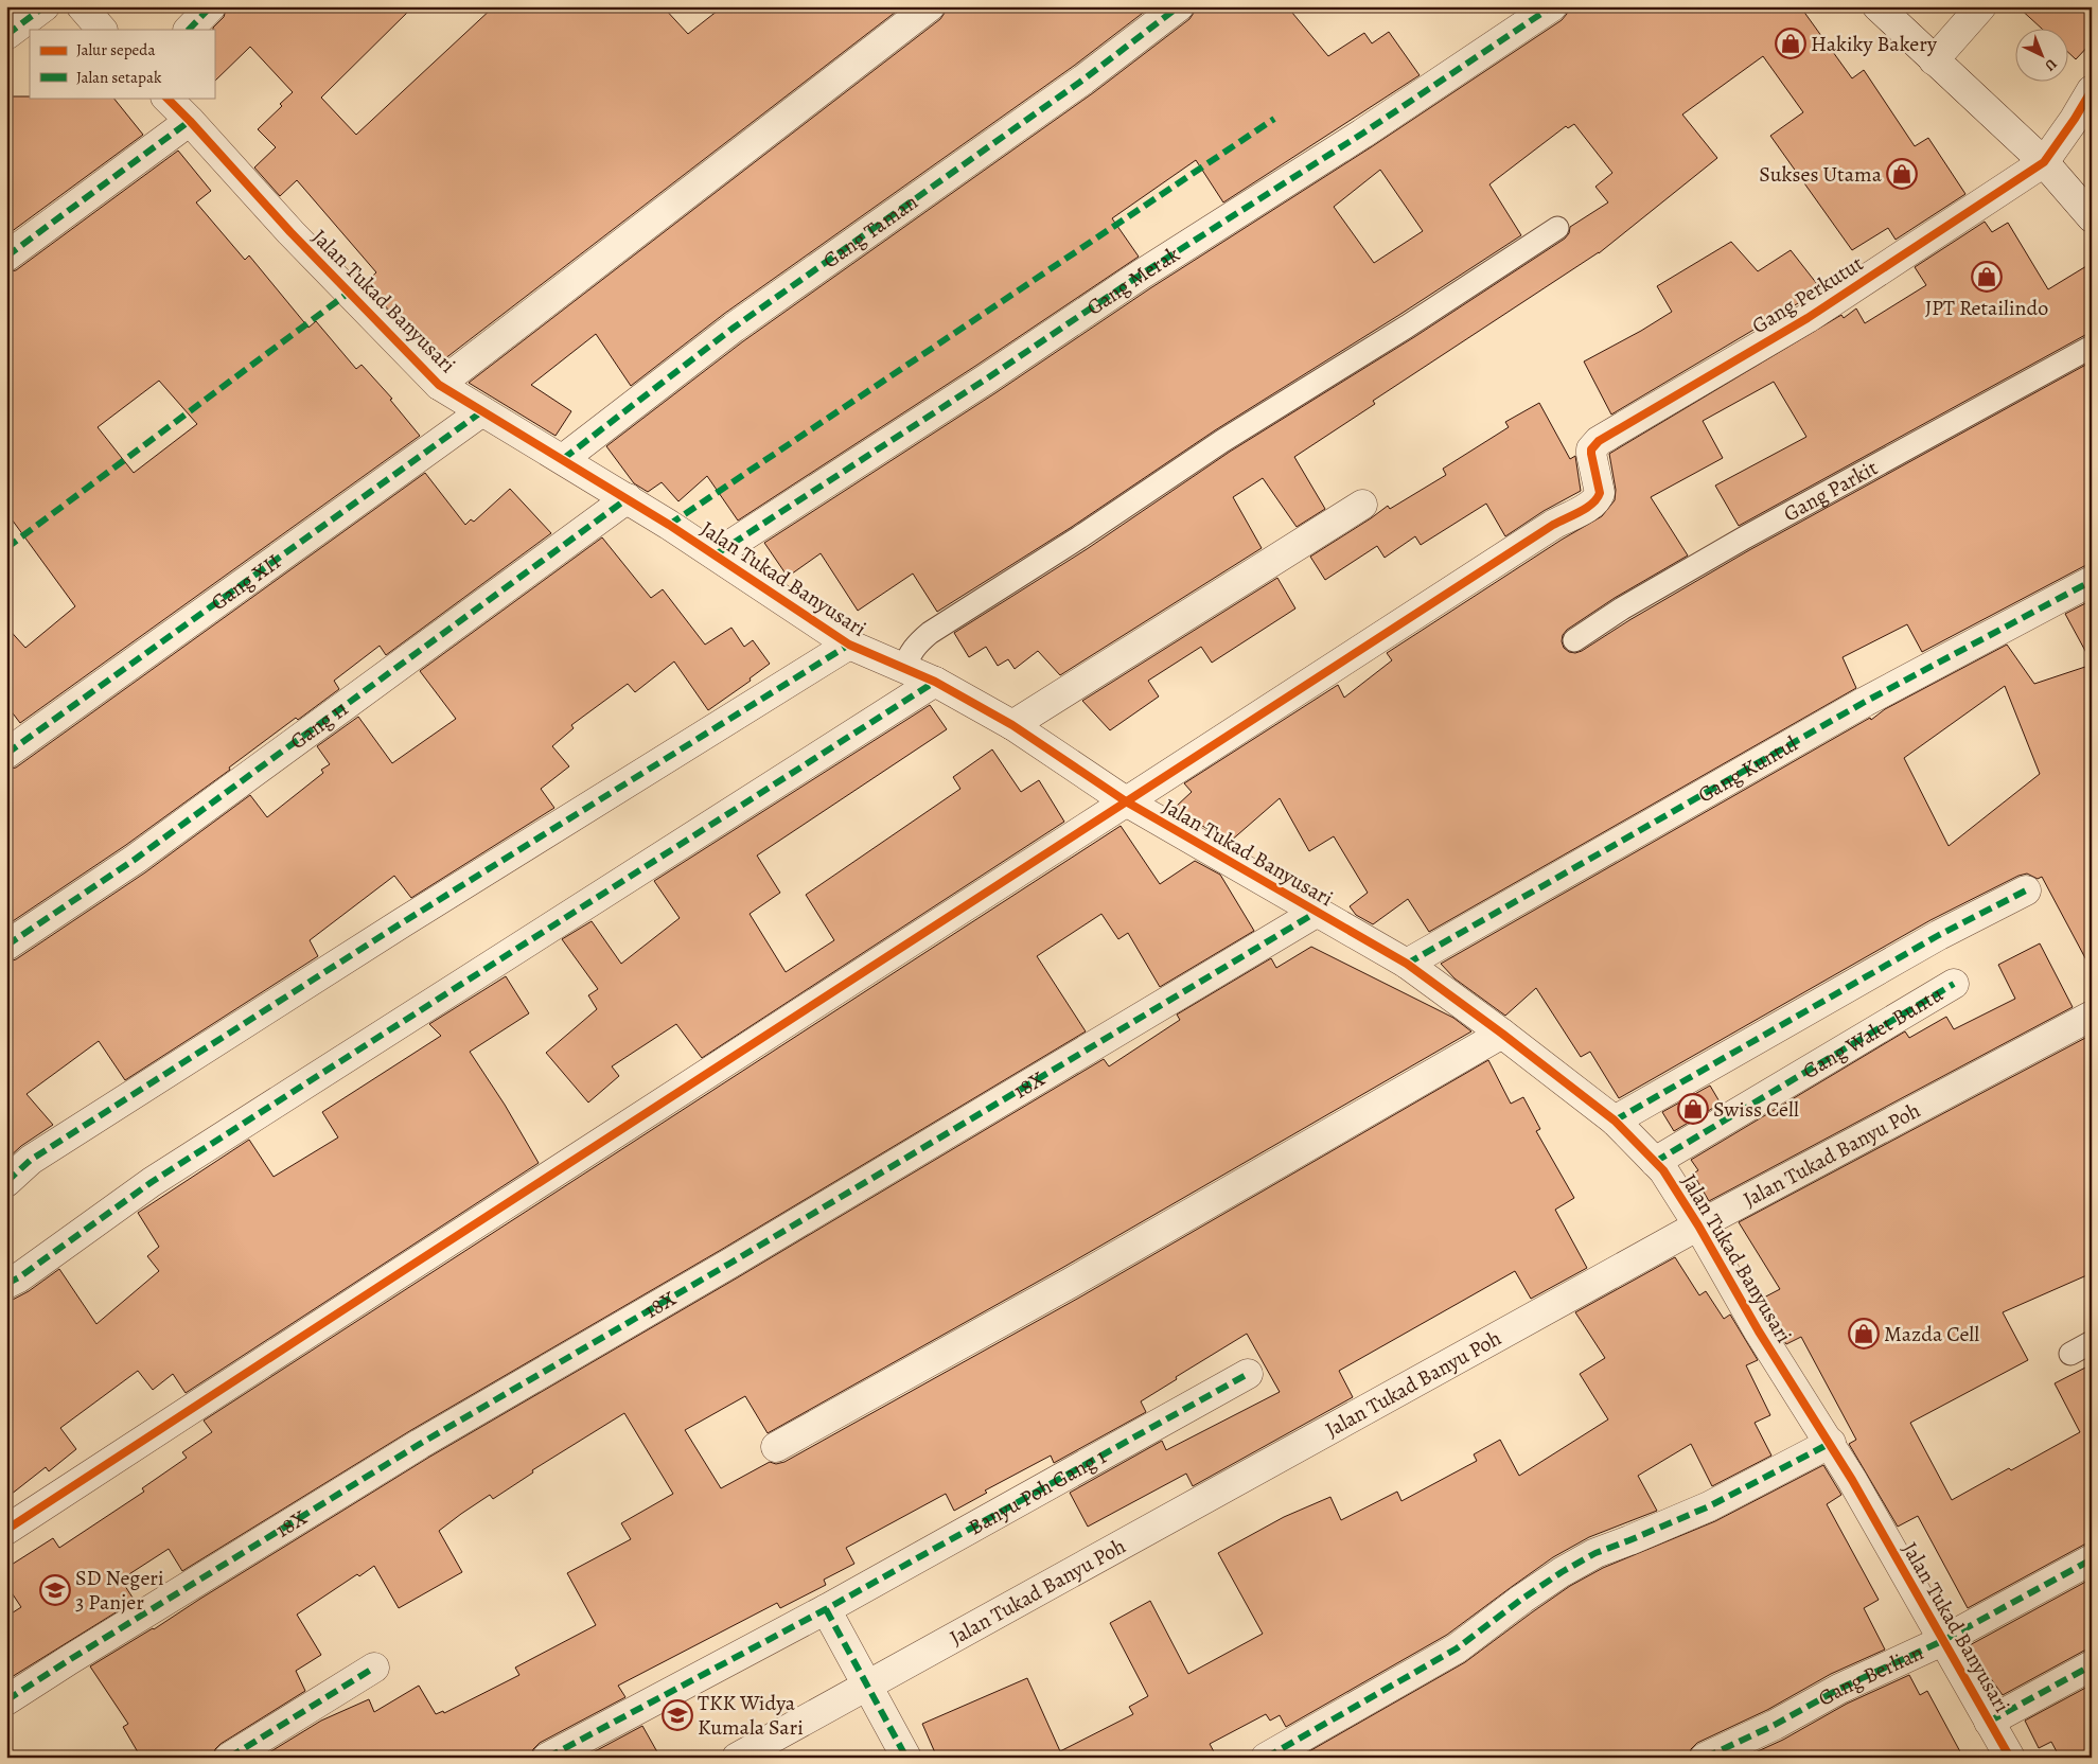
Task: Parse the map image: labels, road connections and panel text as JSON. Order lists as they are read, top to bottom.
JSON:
{
  "streets": {
    "street": [
      "Gang Taman",
      "Gang Merak",
      "Gang Perkutut",
      "Jalan Tukad Banyusari",
      "Gang XII",
      "Gang 11",
      "Gang Kuntul",
      "Gang Walet Buntu",
      "18X",
      "Jalan Tukad Banyu Poh",
      "Banyu Poh Gang 1",
      "Gang Berlian"
    ],
    "lane": ["Gang Parkit"]
  },
  "crossings": [
    ["Gang Taman", "Jalan Tukad Banyusari"],
    ["Gang Merak", "Jalan Tukad Banyusari"],
    ["Gang Perkutut", "Jalan Tukad Banyusari"],
    ["Jalan Tukad Banyusari", "Gang XII"],
    ["Jalan Tukad Banyusari", "Gang 11"],
    ["Jalan Tukad Banyusari", "Gang Kuntul"],
    ["Jalan Tukad Banyusari", "Gang Walet Buntu"],
    ["Jalan Tukad Banyusari", "18X"],
    ["Jalan Tukad Banyusari", "Jalan Tukad Banyu Poh"],
    ["Jalan Tukad Banyusari", "Gang Berlian"]
  ],
  "places": {
    "shop": [
      "Hakiky Bakery",
      "Sukses Utama",
      "JPT Retailindo",
      "Swiss Cell",
      "Mazda Cell"
    ],
    "school or university": ["SD Negeri 3 Panjer", "TKK Widya Kumala Sari"]
  },
  "legend": ["Jalur sepeda", "Jalan setapak"],
  "north": "bottom right"
}
